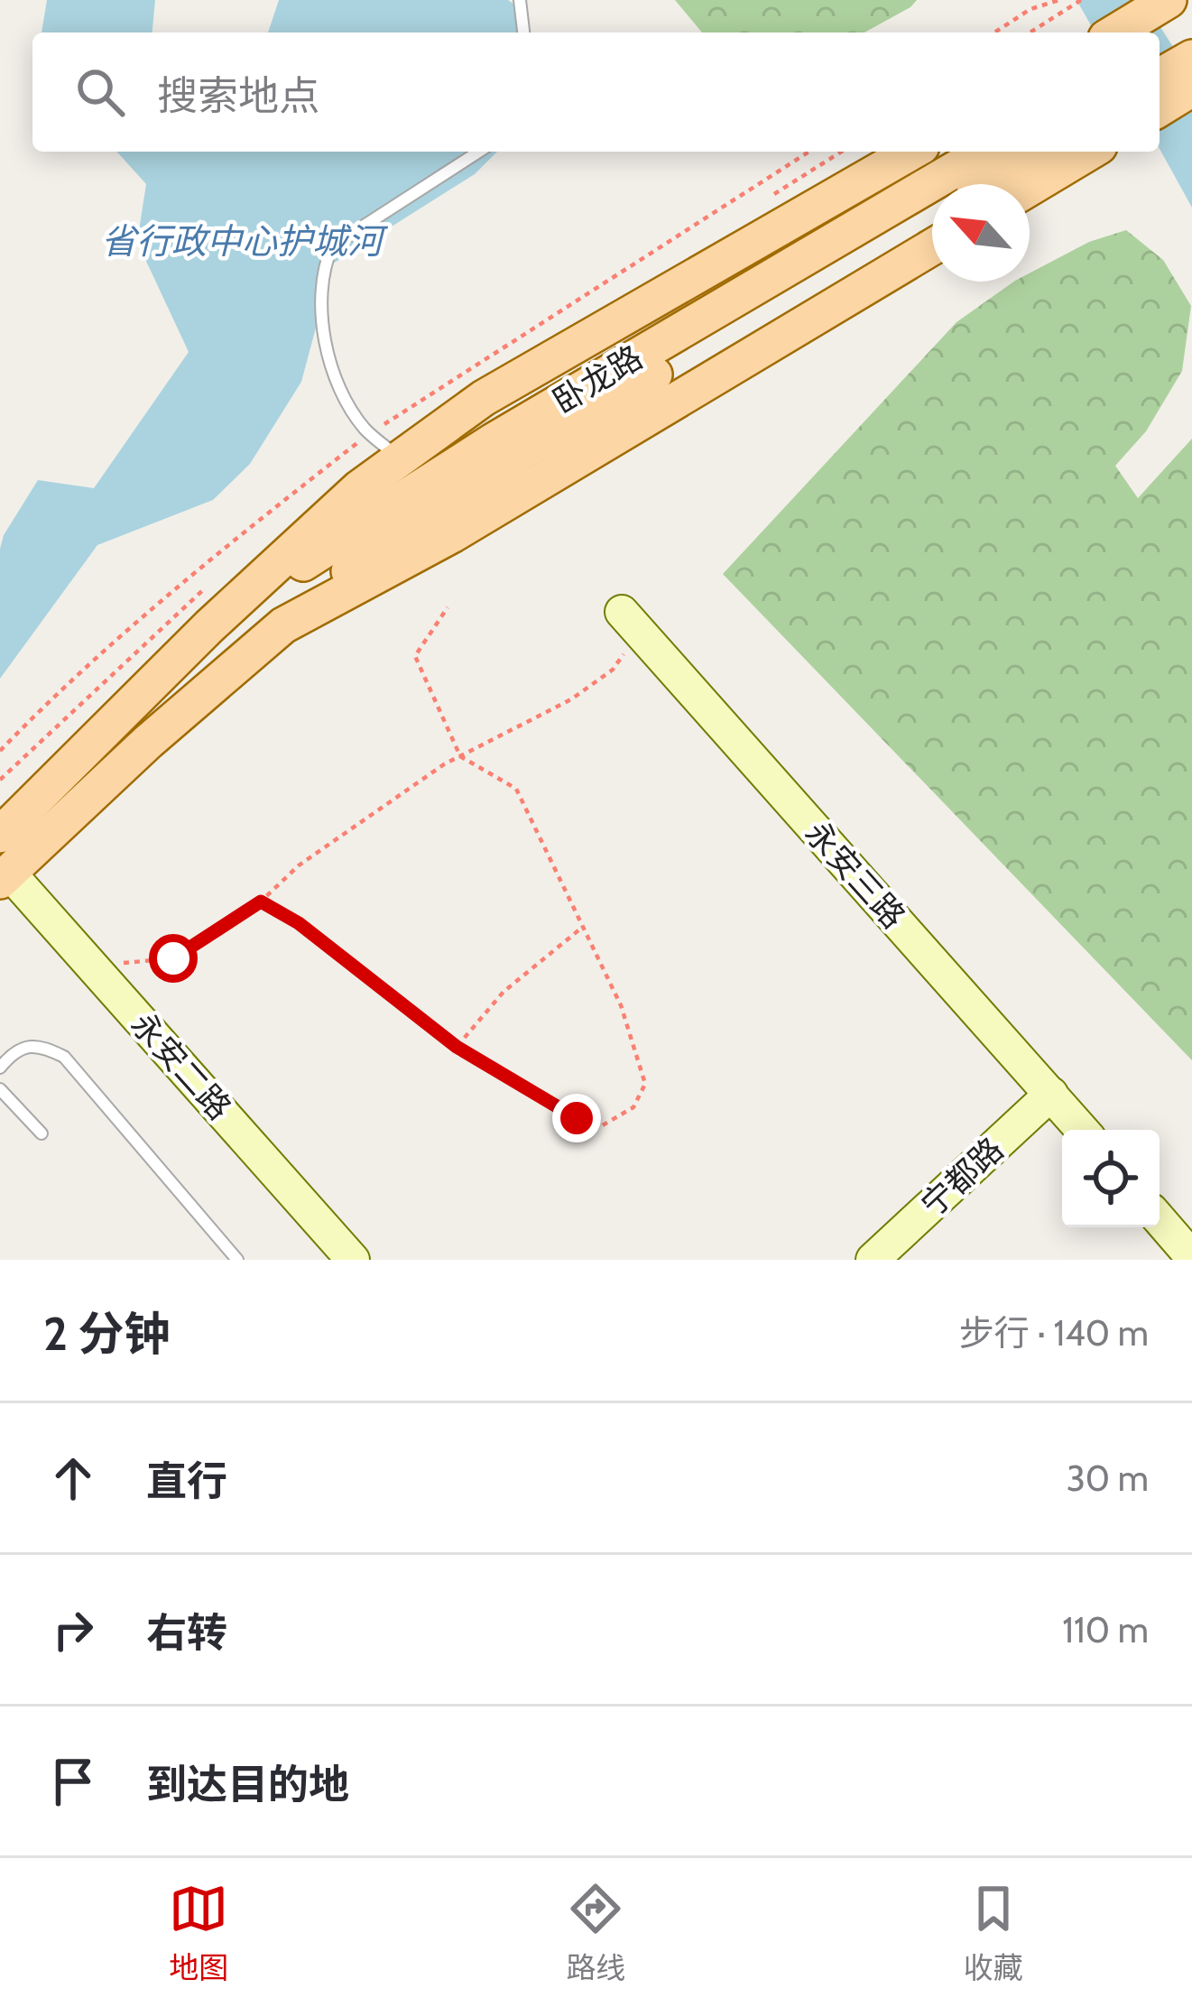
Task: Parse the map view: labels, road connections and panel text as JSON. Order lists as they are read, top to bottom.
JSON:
{
  "streets": {
    "main road": ["卧龙路"],
    "street": ["永安三路", "永安二路", "宁都路"]
  },
  "crossings": [
    ["卧龙路", "永安二路"],
    ["永安三路", "宁都路"]
  ],
  "water": ["省行政中心护城河"],
  "north": "top left",
  "page": {
    "search": "搜索地点",
    "heading": ["2 分钟", "步行 · 140 m"],
    "list": [
      ["直行", "30 m"],
      ["右转", "110 m"],
      "到达目的地"
    ],
    "nav": ["地图", "路线", "收藏"]
  }
}
